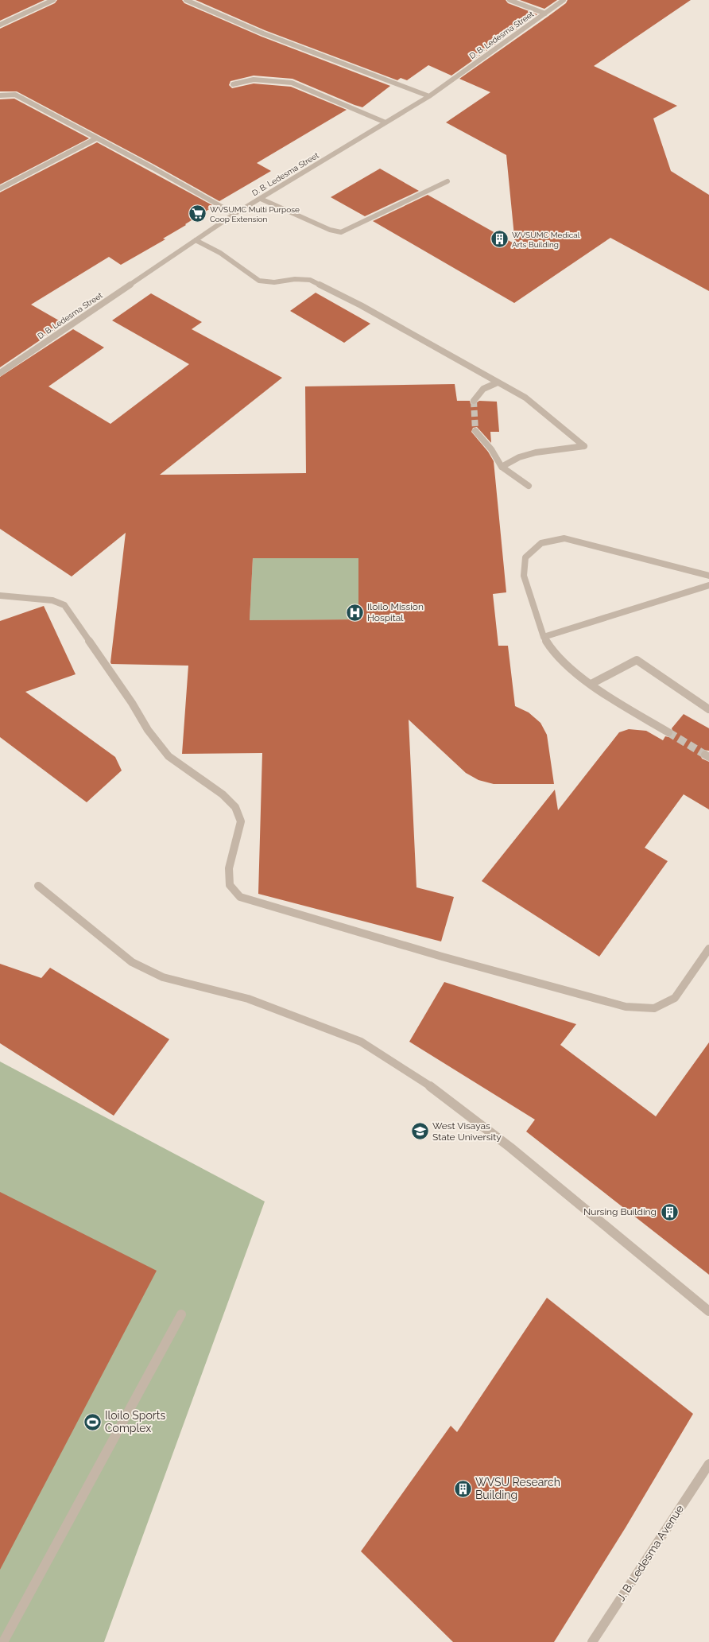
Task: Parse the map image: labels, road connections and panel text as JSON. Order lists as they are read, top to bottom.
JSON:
{
  "streets": {
    "street": ["D. B. Ledesma Street", "J. B. Ledesma Avenue"]
  },
  "places": {
    "supermarket": ["WVSUMC Multi Purpose Coop Extension"],
    "building": ["WVSUMC Medical Arts Building", "Nursing Building", "WVSU Research Building"],
    "hospital": ["Iloilo Mission Hospital"],
    "school or university": ["West Visayas State University"],
    "sports": ["Iloilo Sports Complex"]
  }
}
